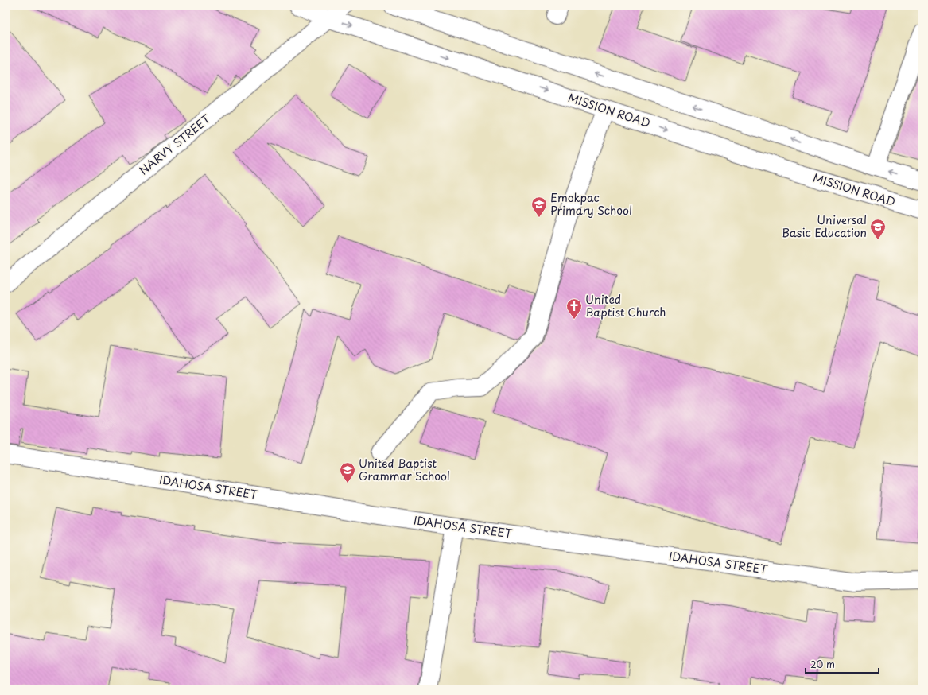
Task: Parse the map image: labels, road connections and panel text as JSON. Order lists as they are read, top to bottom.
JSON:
{
  "streets": {
    "street": ["MISSION ROAD", "NARVY STREET", "IDAHOSA STREET"]
  },
  "crossings": [
    ["MISSION ROAD", "NARVY STREET"]
  ],
  "places": {
    "school or university": ["Emokpac Primary School", "Universal Basic Education", "United Baptist Grammar School"],
    "church": ["United Baptist Church"]
  },
  "scale_bar": "20 m"
}
